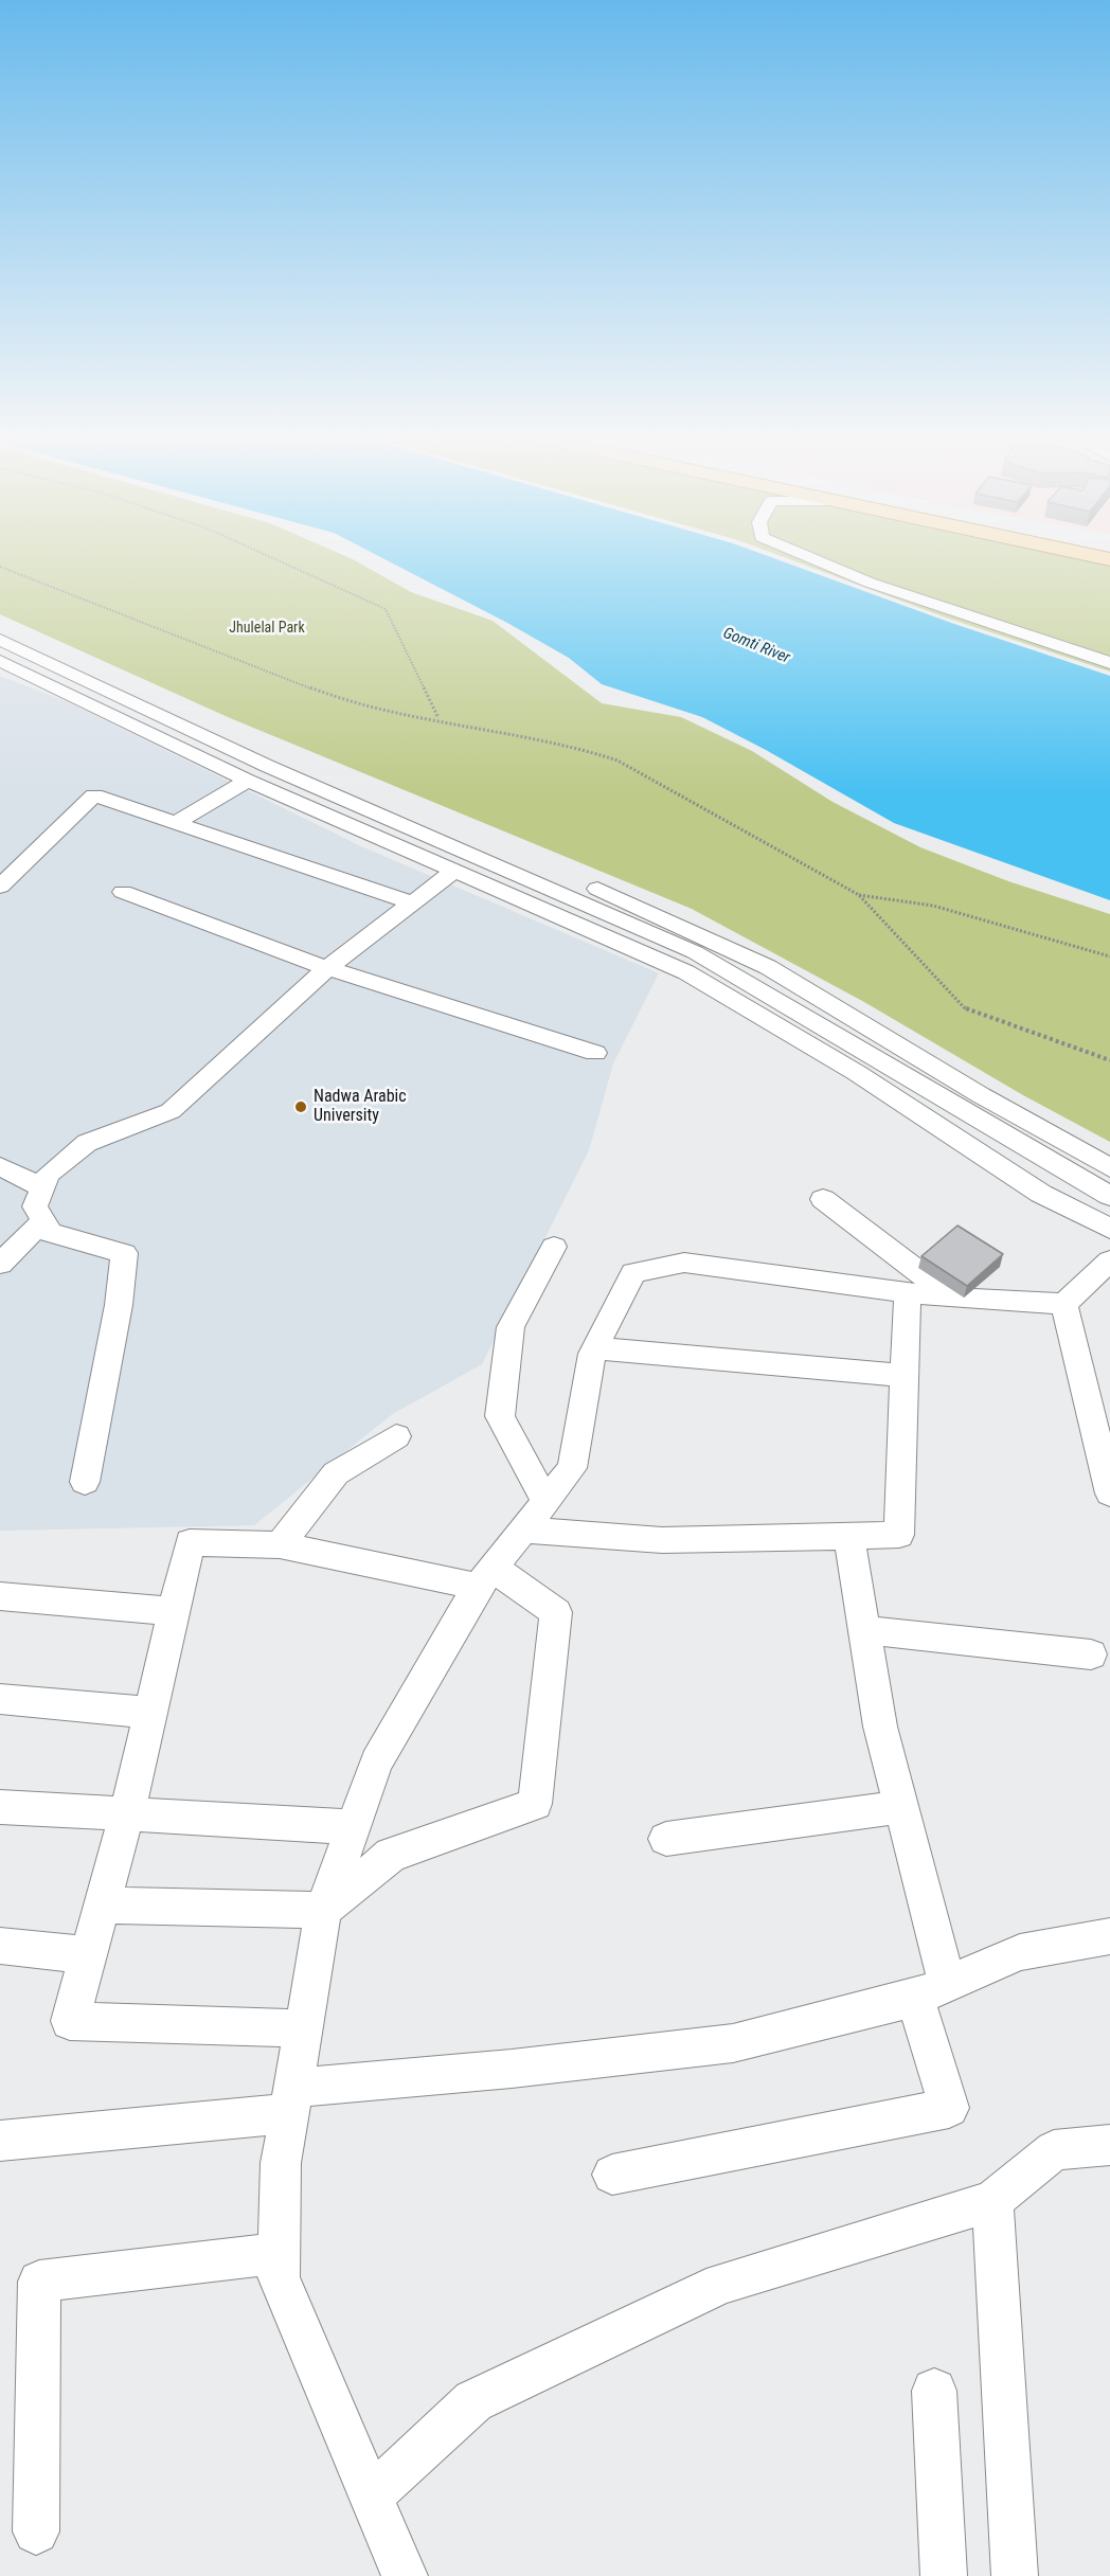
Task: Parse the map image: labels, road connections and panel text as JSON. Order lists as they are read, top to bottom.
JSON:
{
  "water": ["Gomti River"],
  "parks": ["Jhulelal Park"],
  "places": ["Nadwa Arabic University"]
}
